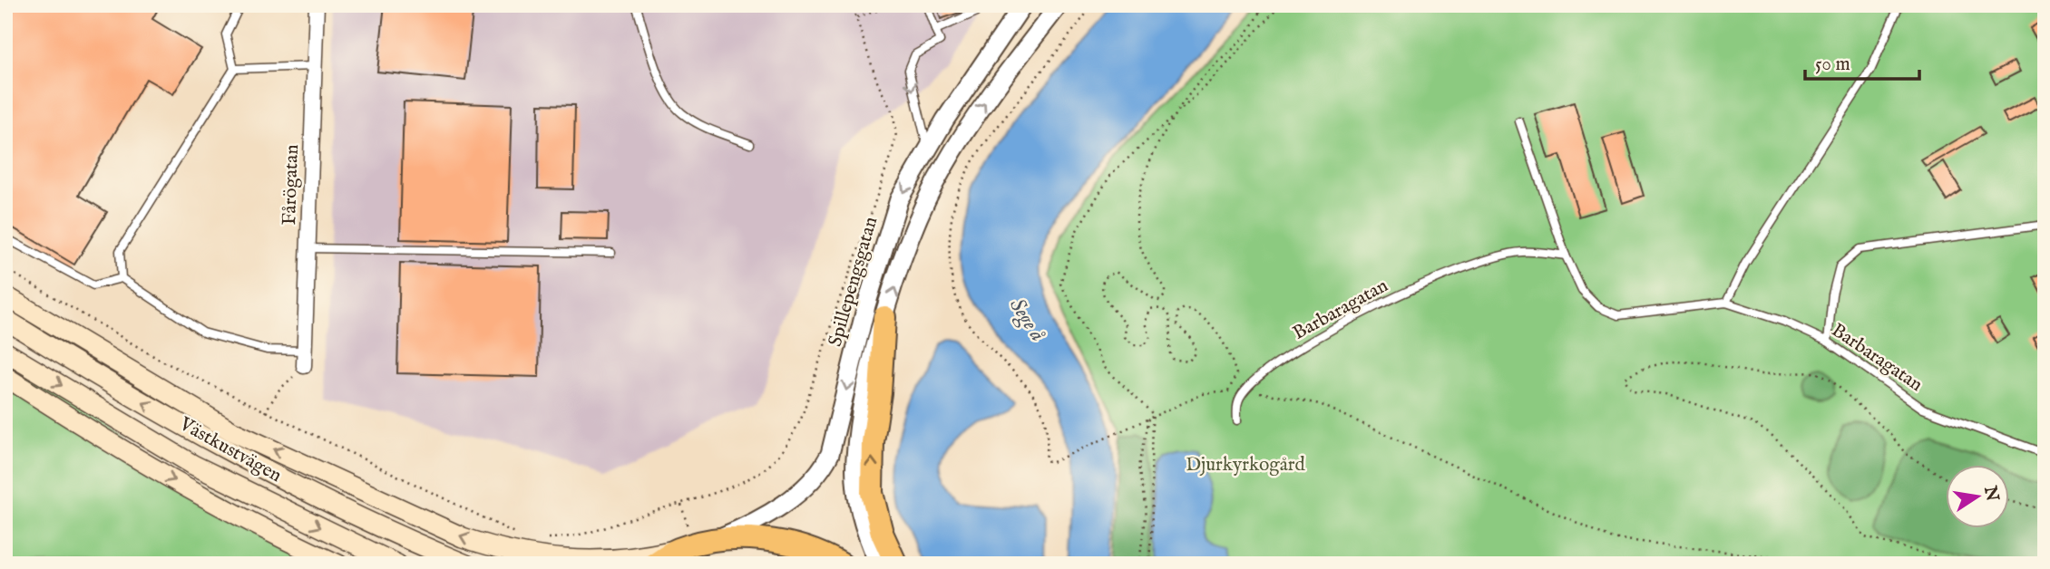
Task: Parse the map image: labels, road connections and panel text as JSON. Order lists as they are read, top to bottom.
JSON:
{
  "streets": {
    "main road": ["Västkustvägen"],
    "street": ["Fårögatan", "Spillepengsgatan"],
    "lane": ["Barbaragatan"]
  },
  "water": ["Sege å"],
  "parks": ["Djurkyrkogård"],
  "scale_bar": "50 m",
  "north": "right"
}
